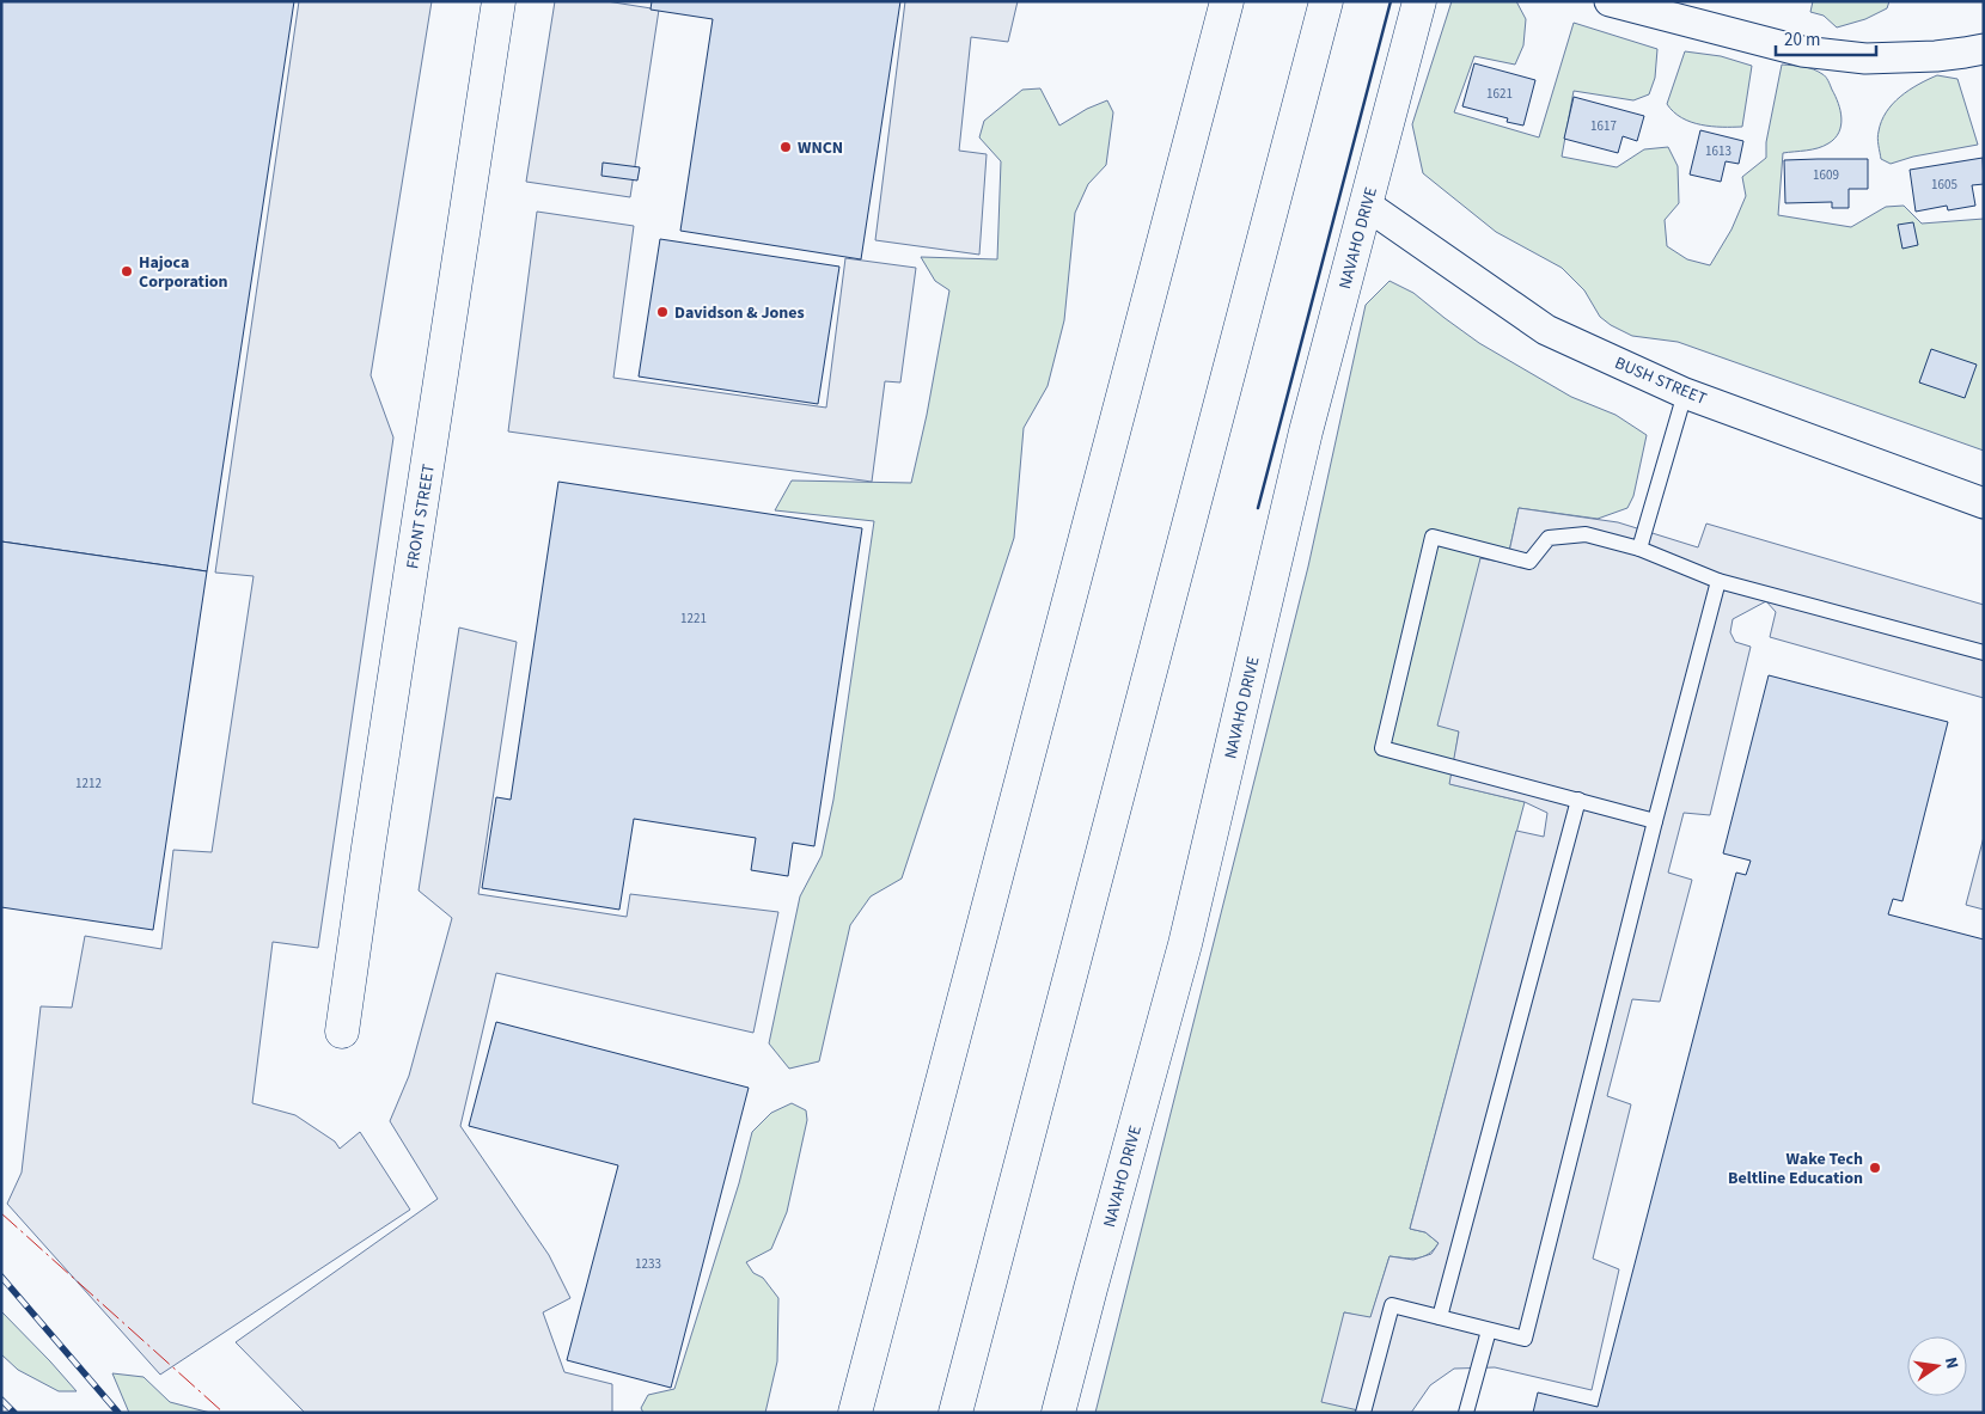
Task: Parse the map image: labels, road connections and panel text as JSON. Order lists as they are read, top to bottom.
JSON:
{
  "streets": {
    "main road": ["NAVAHO DRIVE", "FRONT STREET"],
    "street": ["BUSH STREET"]
  },
  "crossings": [
    ["NAVAHO DRIVE", "BUSH STREET"]
  ],
  "places": [
    "WNCN",
    "Hajoca Corporation",
    "Davidson & Jones",
    "Wake Tech Beltline Education"
  ],
  "house_numbers": [
    "1621",
    "1617",
    "1613",
    "1609",
    "1605",
    "1221",
    "1212",
    "1233"
  ],
  "scale_bar": "20 m",
  "north": "right"
}
